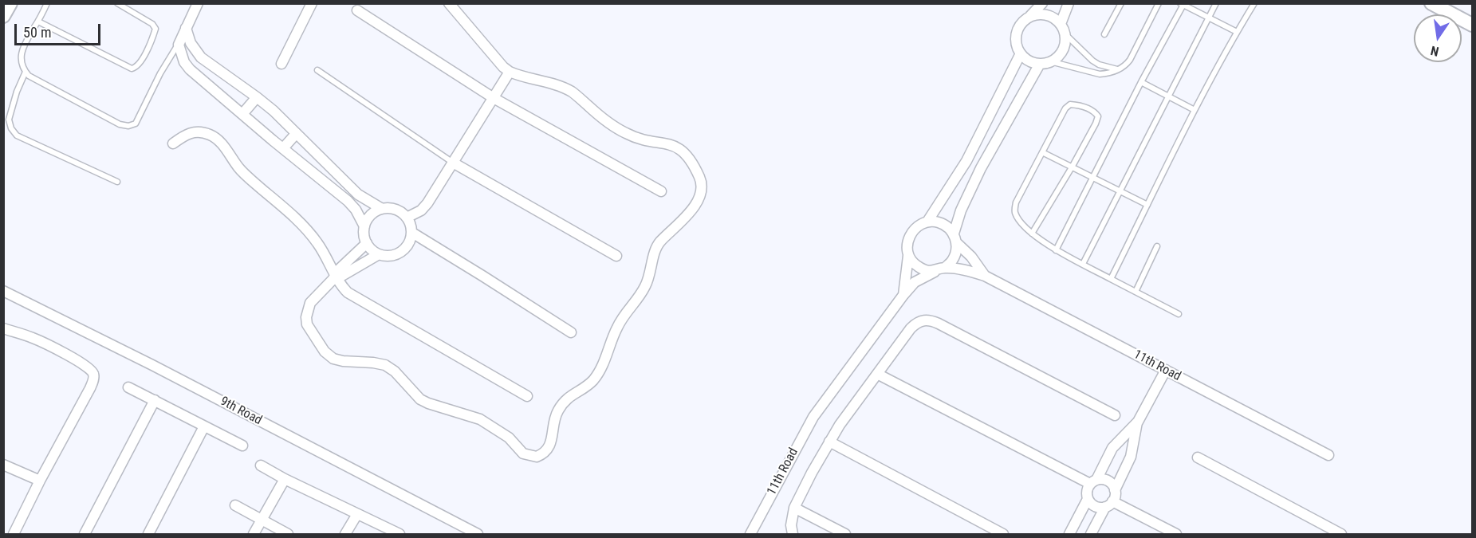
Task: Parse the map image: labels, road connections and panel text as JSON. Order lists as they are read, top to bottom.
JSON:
{
  "streets": {
    "street": ["11th Road", "9th Road"]
  },
  "scale_bar": "50 m",
  "north": "bottom"
}
